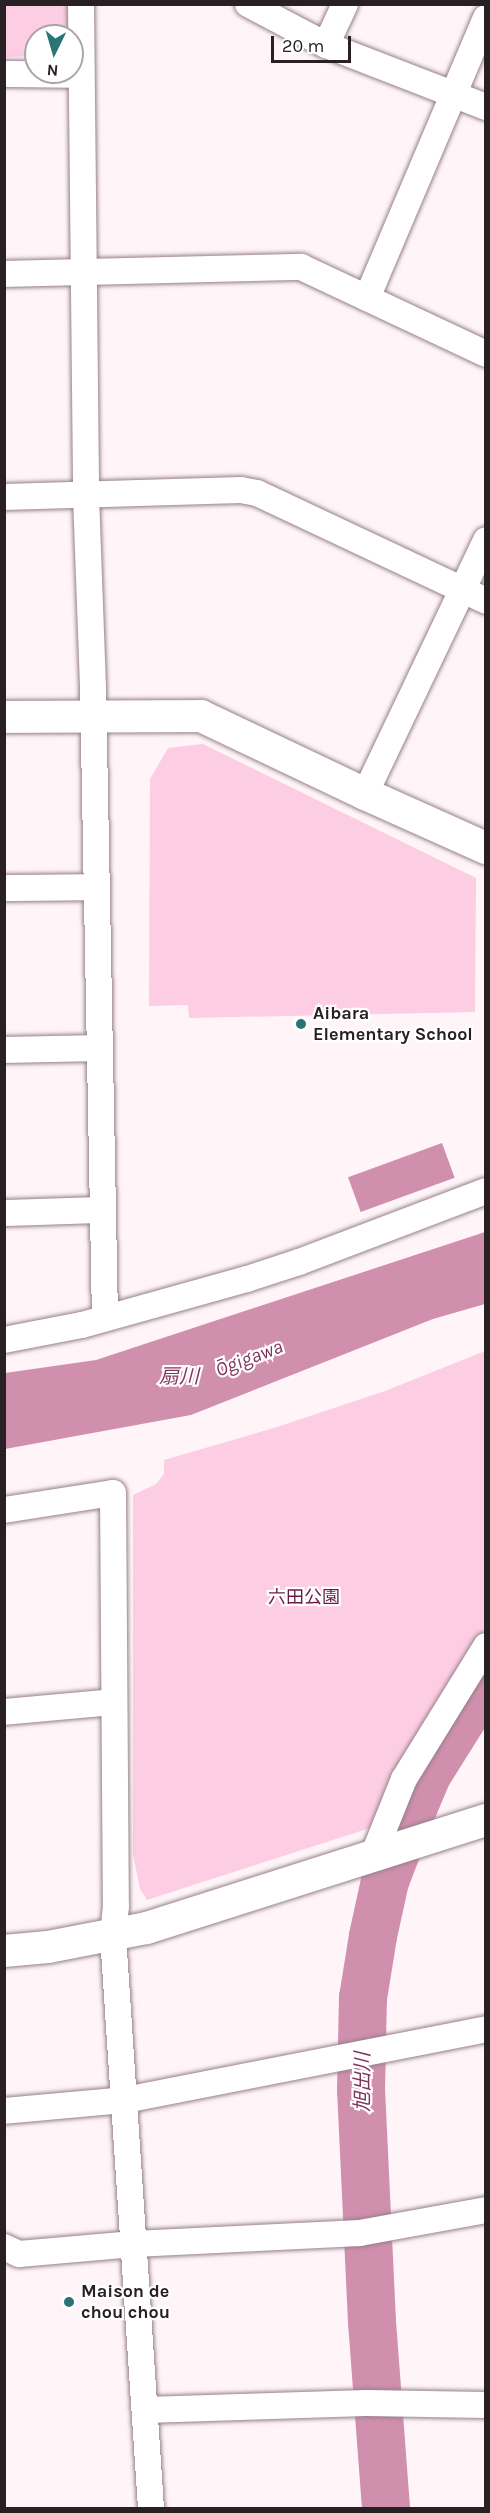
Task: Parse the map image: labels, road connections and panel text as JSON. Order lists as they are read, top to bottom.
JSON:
{
  "water": ["Ōgigawa", "扇川", "旭出川"],
  "parks": ["六田公園"],
  "places": ["Aibara Elementary School", "Maison de chou chou"],
  "scale_bar": "20 m",
  "north": "bottom"
}
